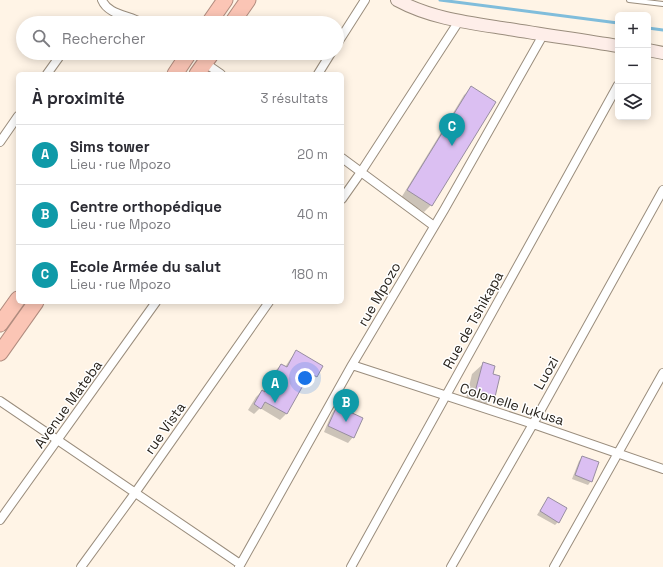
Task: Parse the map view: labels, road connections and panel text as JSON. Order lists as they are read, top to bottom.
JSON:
{
  "streets": {
    "street": [
      "rue Mpozo",
      "Rue de Tshikapa",
      "Luozi",
      "Avenue Mateba",
      "Colonelle lukusa",
      "rue Vista"
    ]
  },
  "crossings": [
    ["rue Mpozo", "Colonelle lukusa"],
    ["Rue de Tshikapa", "Colonelle lukusa"],
    ["Luozi", "Colonelle lukusa"]
  ],
  "page": {
    "map_buttons": ["+", "−"],
    "search": "Rechercher",
    "heading": ["À proximité", "3 résultats"],
    "pins": ["C", "A", "B"],
    "list": [
      {
        "mark": "A",
        "name": "Sims tower",
        "note": "Lieu · rue Mpozo",
        "value": "20 m"
      },
      {
        "mark": "B",
        "name": "Centre orthopédique",
        "note": "Lieu · rue Mpozo",
        "value": "40 m"
      },
      {
        "mark": "C",
        "name": "Ecole Armée du salut",
        "note": "Lieu · rue Mpozo",
        "value": "180 m"
      }
    ]
  }
}
